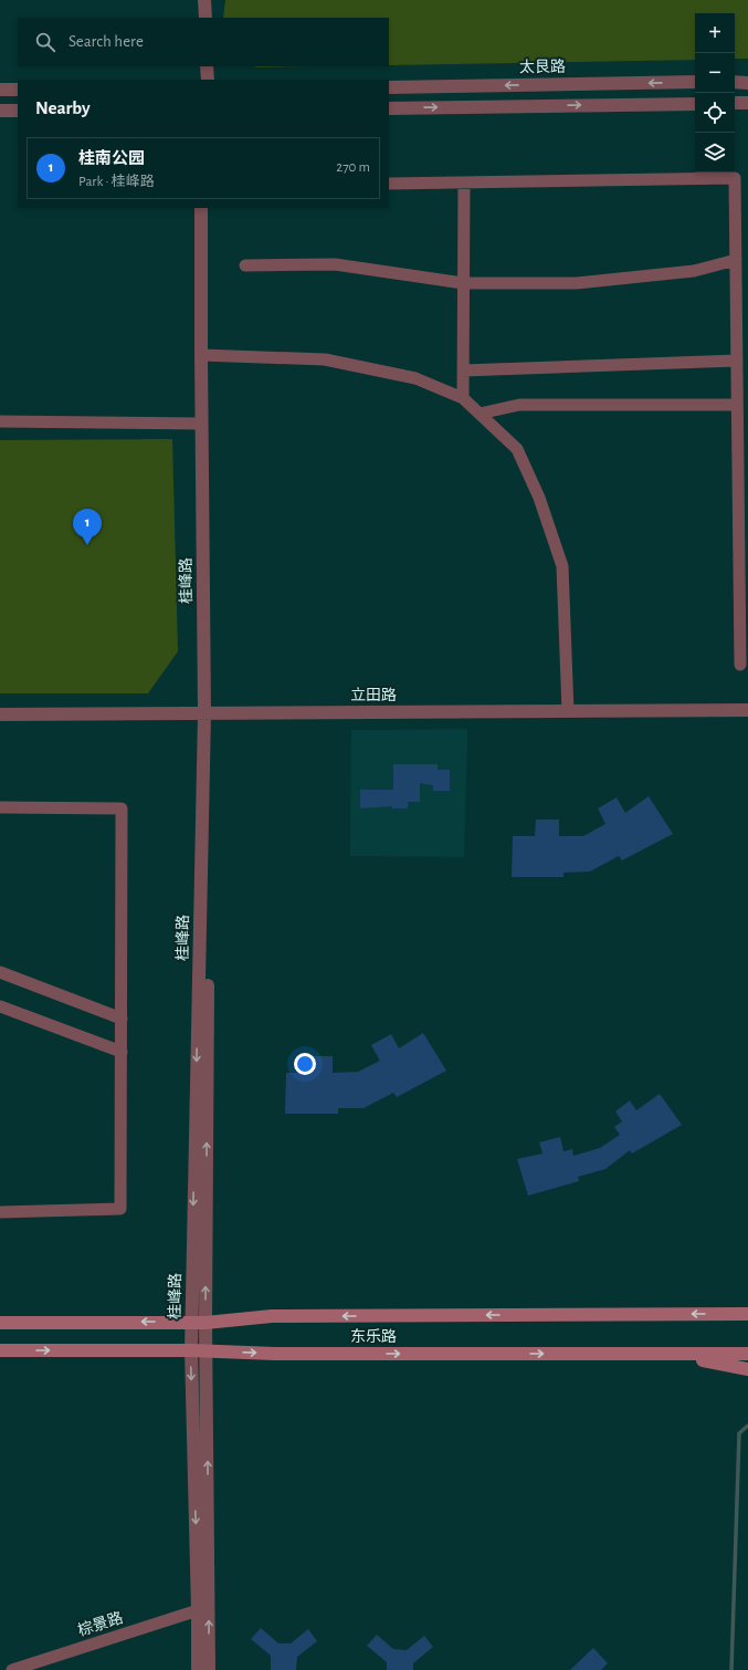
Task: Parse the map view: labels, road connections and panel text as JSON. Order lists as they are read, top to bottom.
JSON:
{
  "streets": {
    "main road": ["东乐路"],
    "street": [
      "太艮路",
      "桂峰路",
      "立田路",
      "棕景路"
    ]
  },
  "crossings": [
    ["桂峰路", "立田路"],
    ["桂峰路", "东乐路"],
    ["桂峰路", "棕景路"]
  ],
  "page": {
    "map_buttons": ["+", "−"],
    "search": "Search here",
    "heading": "Nearby",
    "list": [
      {
        "mark": "1",
        "name": "桂南公园",
        "note": "Park · 桂峰路",
        "value": "270 m"
      }
    ],
    "pins": "1"
  }
}
